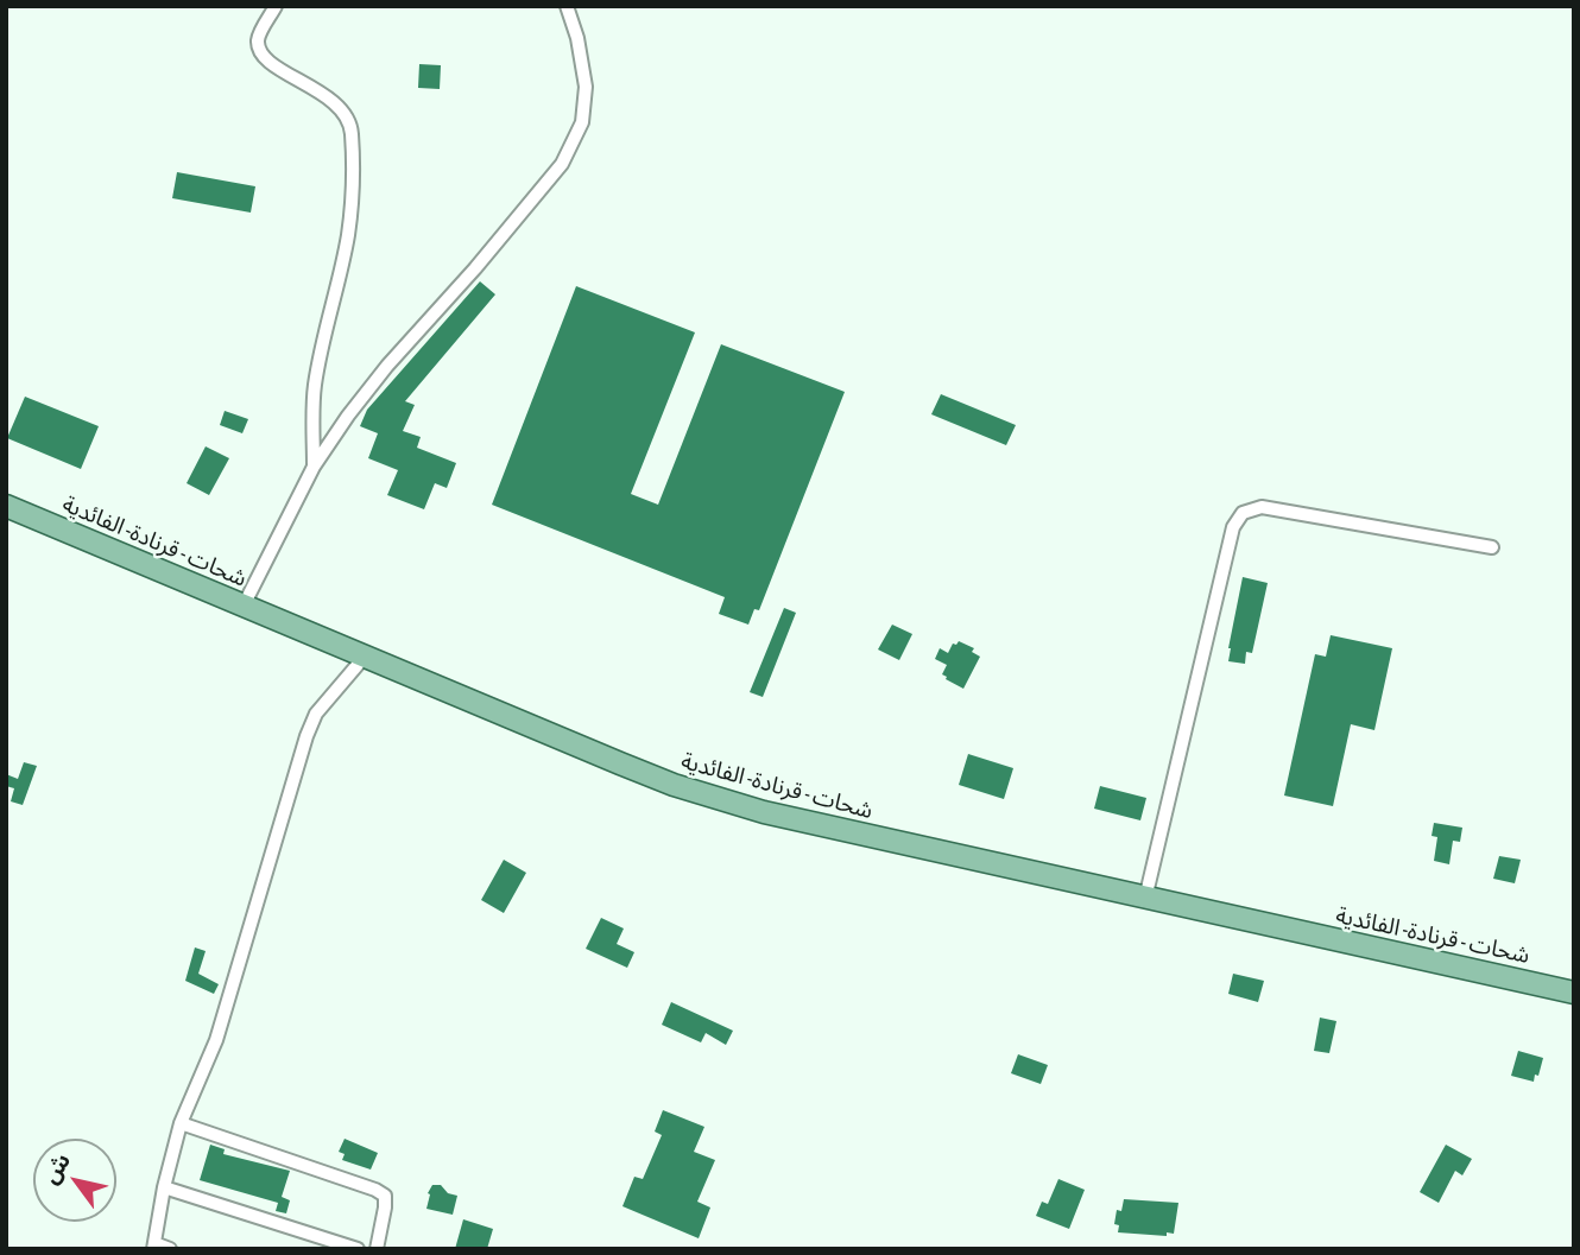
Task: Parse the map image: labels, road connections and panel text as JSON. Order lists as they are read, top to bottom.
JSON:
{
  "streets": {
    "main road": ["شحات - قرنادة- الفائدية"]
  },
  "north": "top left"
}
